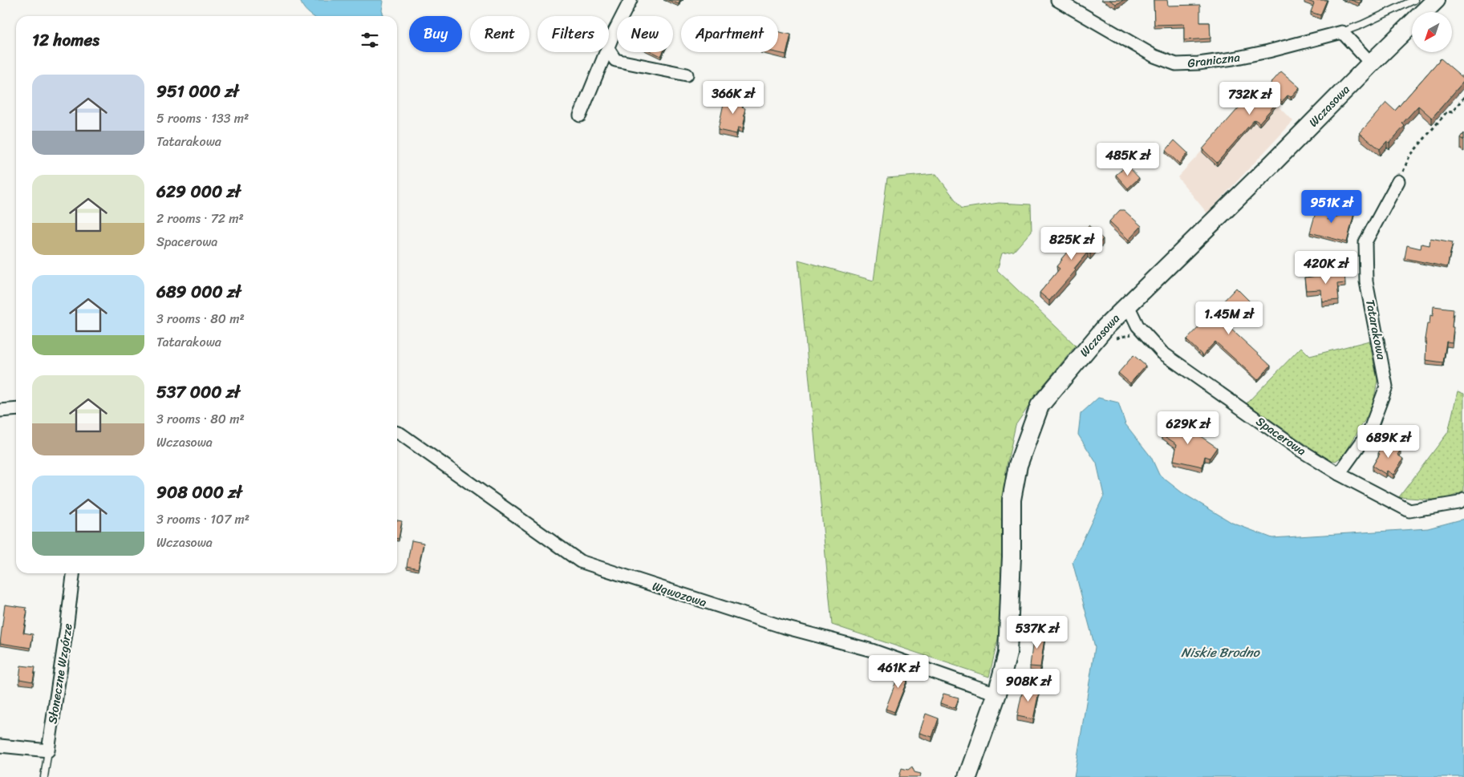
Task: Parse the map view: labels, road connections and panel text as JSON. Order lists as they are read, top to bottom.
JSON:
{
  "streets": {
    "street": [
      "Graniczna",
      "Wczasowa",
      "Tatarakowa",
      "Spacerowa",
      "Wąwozowa",
      "Słoneczne Wzgórze"
    ]
  },
  "crossings": [
    ["Wczasowa", "Spacerowa"],
    ["Wczasowa", "Wąwozowa"],
    ["Tatarakowa", "Spacerowa"]
  ],
  "water": ["Niskie Brodno"],
  "north": "bottom left",
  "page": {
    "chip": [
      "Buy",
      "Rent",
      "Filters",
      "New",
      "Apartment"
    ],
    "heading": "12 homes",
    "list": [
      {
        "name": "951 000 zł",
        "note": "5 rooms · 133 m² · Tatarakowa"
      },
      {
        "name": "629 000 zł",
        "note": "2 rooms · 72 m² · Spacerowa"
      },
      {
        "name": "689 000 zł",
        "note": "3 rooms · 80 m² · Tatarakowa"
      },
      {
        "name": "537 000 zł",
        "note": "3 rooms · 80 m² · Wczasowa"
      },
      {
        "name": "908 000 zł",
        "note": "3 rooms · 107 m² · Wczasowa"
      }
    ],
    "price": [
      "366K zł",
      "732K zł",
      "485K zł",
      "951K zł",
      "825K zł",
      "420K zł",
      "1.45M zł",
      "629K zł",
      "689K zł",
      "537K zł",
      "461K zł",
      "908K zł"
    ]
  }
}
